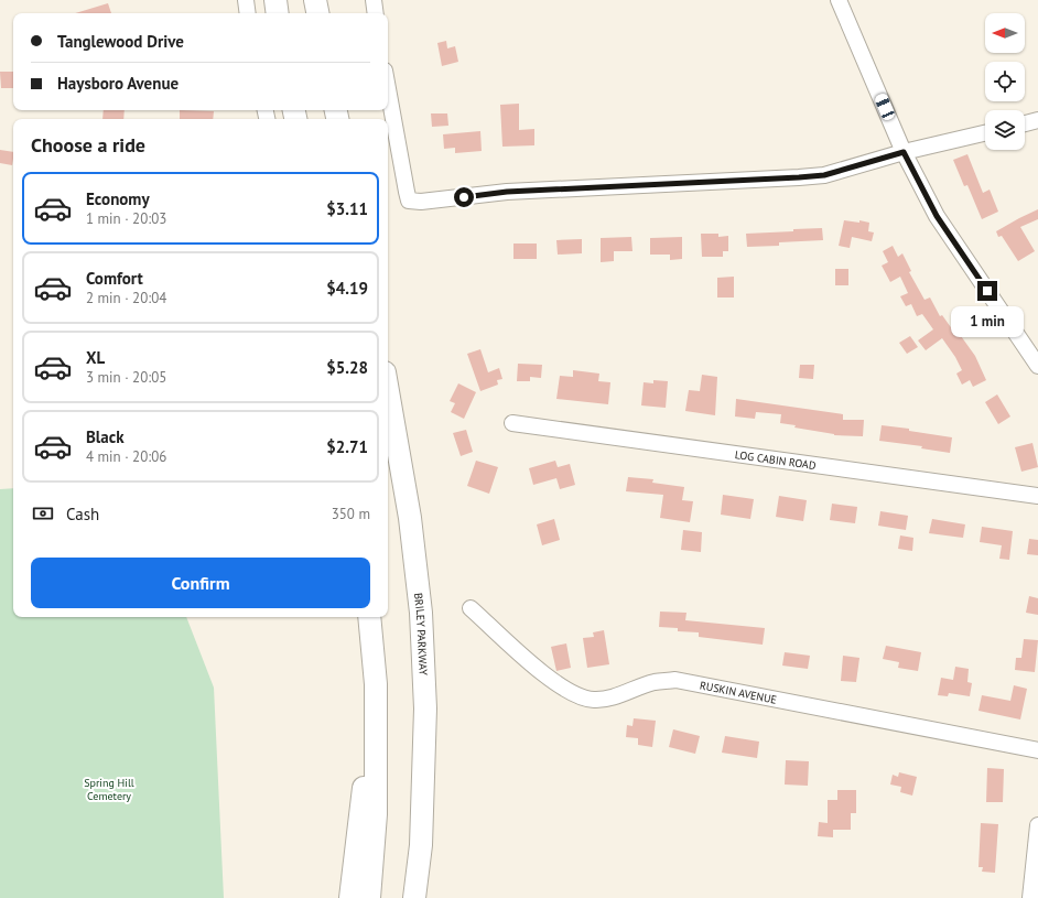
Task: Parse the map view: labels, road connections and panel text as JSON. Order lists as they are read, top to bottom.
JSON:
{
  "streets": {
    "highway": ["BRILEY PARKWAY"],
    "street": ["LOG CABIN ROAD", "RUSKIN AVENUE"]
  },
  "parks": ["Spring Hill Cemetery"],
  "north": "left",
  "page": {
    "banner": ["Tanglewood Drive", "Haysboro Avenue"],
    "heading": "Choose a ride",
    "list": [
      {
        "name": "Economy",
        "note": "1 min · 20:03",
        "value": "$3.11"
      },
      {
        "name": "Comfort",
        "note": "2 min · 20:04",
        "value": "$4.19"
      },
      {
        "name": "XL",
        "note": "3 min · 20:05",
        "value": "$5.28"
      },
      {
        "name": "Black",
        "note": "4 min · 20:06",
        "value": "$2.71"
      }
    ],
    "bubble": "1 min",
    "pay": ["Cash", "350 m"],
    "buttons": "Confirm"
  }
}
